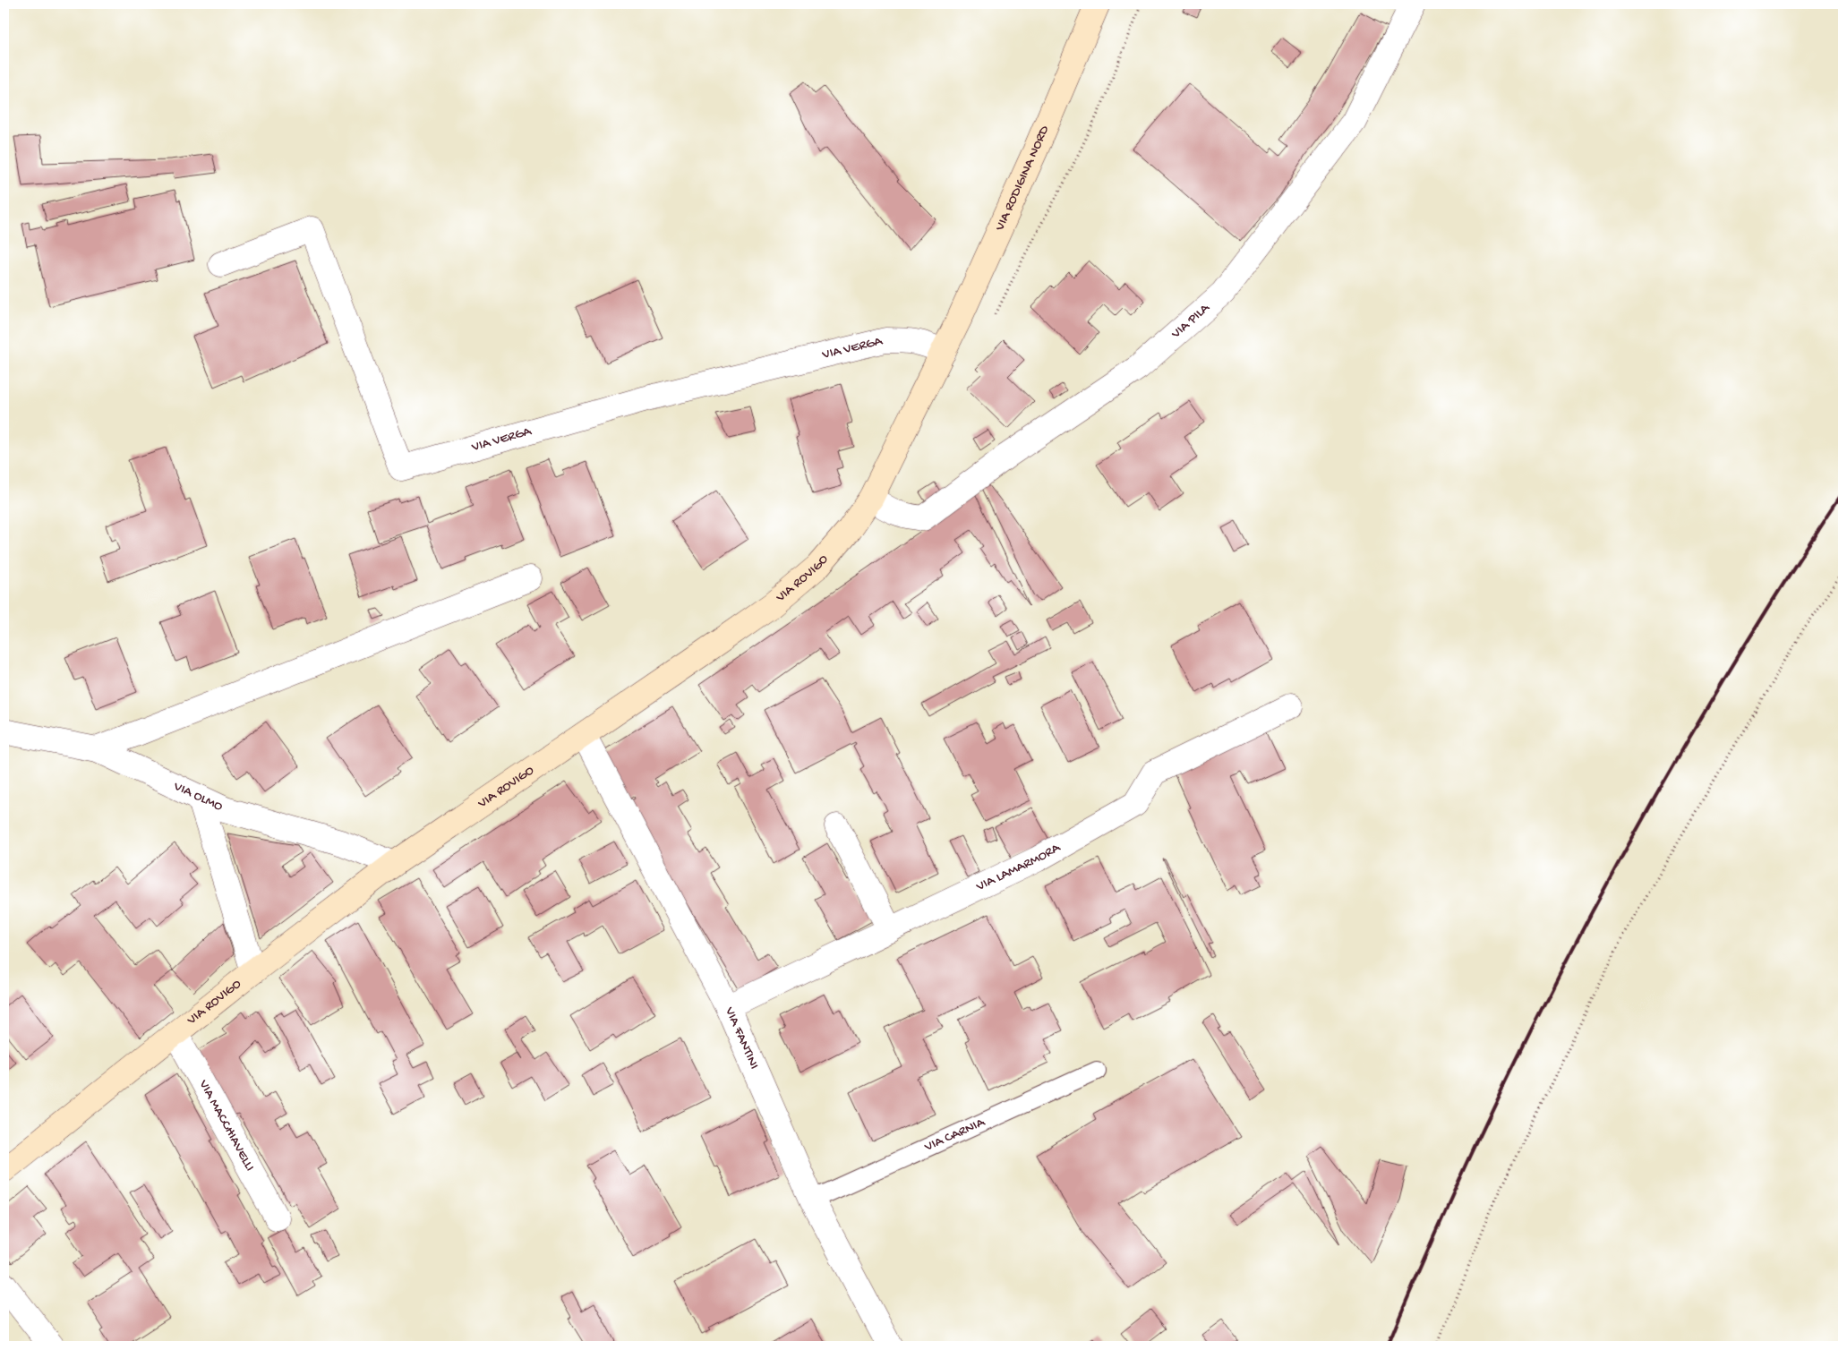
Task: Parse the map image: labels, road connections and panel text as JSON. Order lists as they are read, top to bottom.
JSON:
{
  "streets": {
    "main road": ["VIA RODIGINA NORD", "VIA ROVIGO"],
    "street": [
      "VIA PILA",
      "VIA VERGA",
      "VIA OLMO",
      "VIA LAMARMORA",
      "VIA FANTINI",
      "VIA MACCHIAVELLI"
    ],
    "lane": ["VIA CARNIA"]
  },
  "crossings": [
    ["VIA RODIGINA NORD", "VIA VERGA"],
    ["VIA RODIGINA NORD", "VIA ROVIGO"],
    ["VIA PILA", "VIA ROVIGO"],
    ["VIA VERGA", "VIA ROVIGO"],
    ["VIA ROVIGO", "VIA OLMO"],
    ["VIA ROVIGO", "VIA FANTINI"],
    ["VIA ROVIGO", "VIA MACCHIAVELLI"],
    ["VIA LAMARMORA", "VIA FANTINI"],
    ["VIA FANTINI", "VIA CARNIA"]
  ]
}
